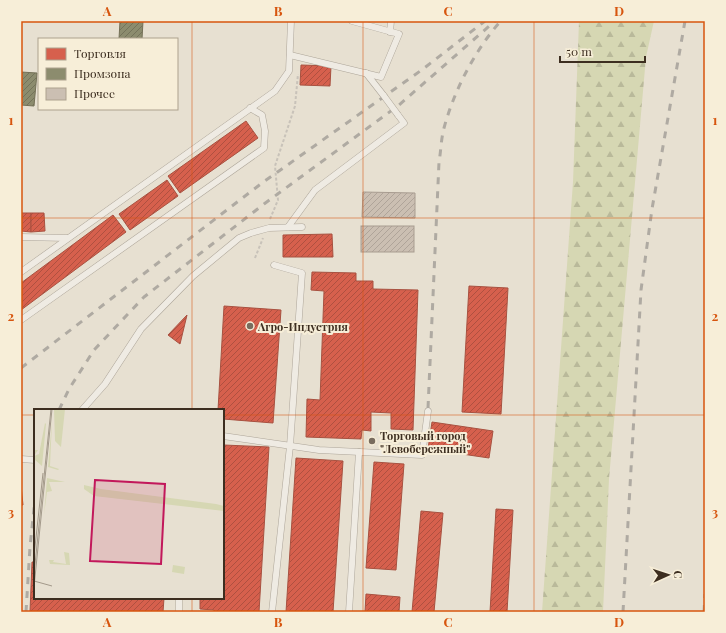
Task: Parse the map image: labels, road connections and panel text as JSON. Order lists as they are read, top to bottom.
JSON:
{
  "places": ["Агро-Индустрия", "Торговый город \"Левобережный\""],
  "legend": ["Торговля", "Промзона", "Прочее"],
  "scale_bar": "50 m",
  "north": "right",
  "grid": {
    "columns": [
      "A",
      "B",
      "C",
      "D"
    ],
    "rows": ["1", "2", "3"]
  }
}
